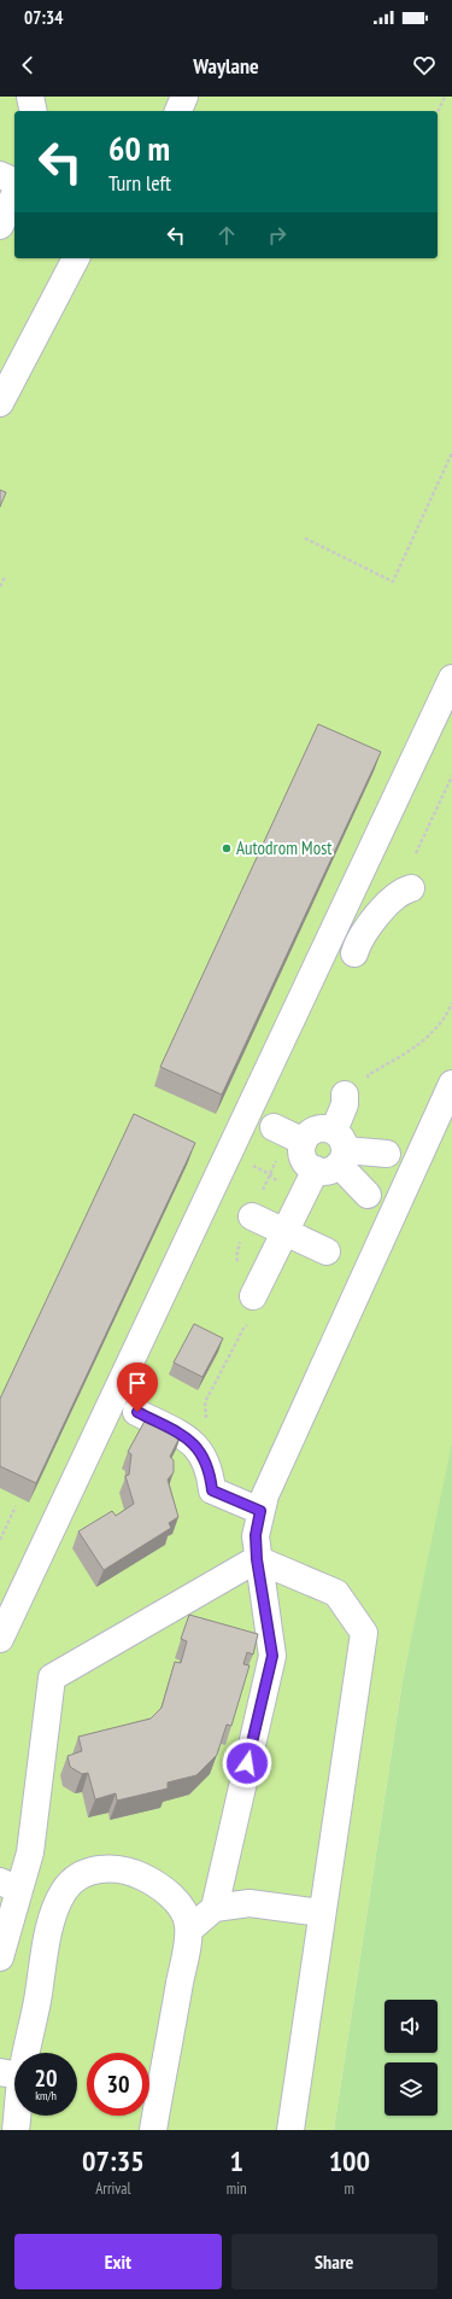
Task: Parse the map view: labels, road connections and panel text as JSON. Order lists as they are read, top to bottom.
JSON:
{
  "places": ["Autodrom Most"],
  "page": {
    "status": "07:34",
    "header": "Waylane",
    "turn": ["60 m", "Turn left"],
    "speed": "20 km/h",
    "limit": "30",
    "eta": [
      "07:35",
      "Arrival",
      "1",
      "min",
      "100",
      "m"
    ],
    "buttons": ["Exit", "Share"]
  }
}
